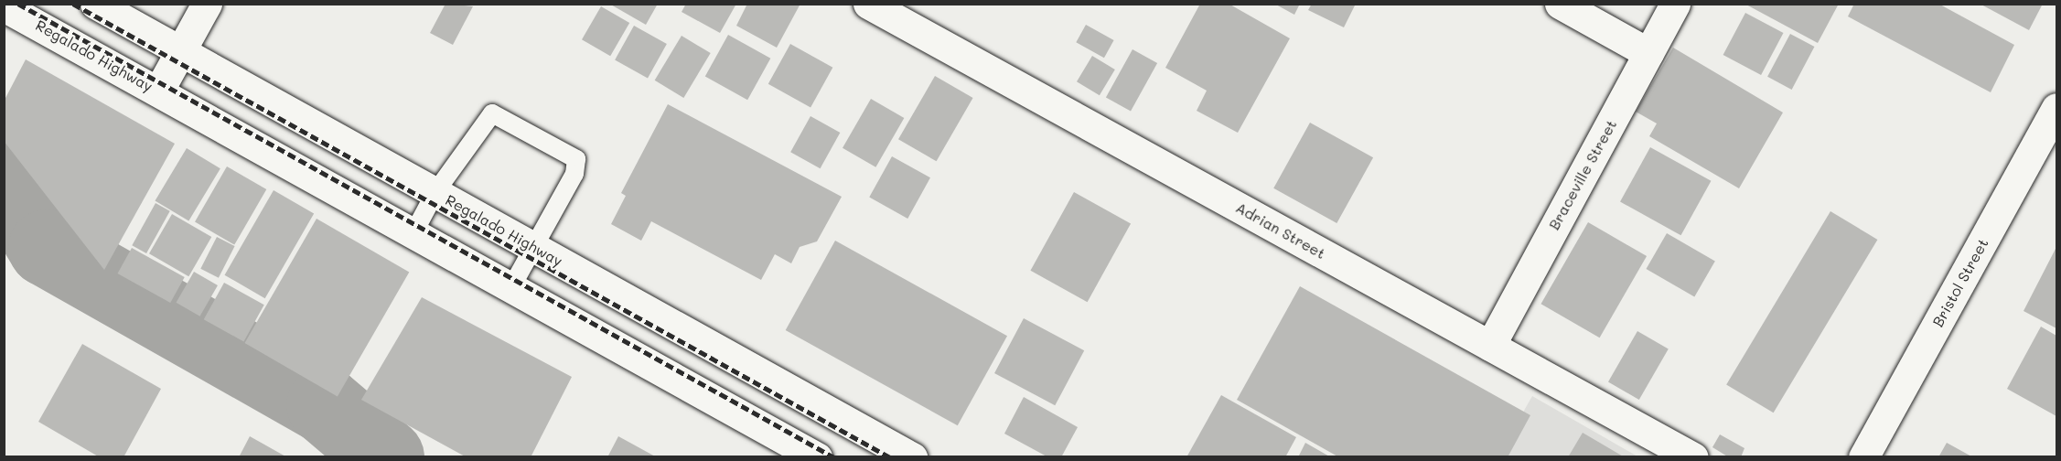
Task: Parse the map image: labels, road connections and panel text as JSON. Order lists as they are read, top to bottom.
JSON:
{
  "streets": {
    "street": [
      "Regalado Highway",
      "Braceville Street",
      "Adrian Street",
      "Bristol Street"
    ]
  },
  "crossings": [
    ["Braceville Street", "Adrian Street"]
  ]
}
